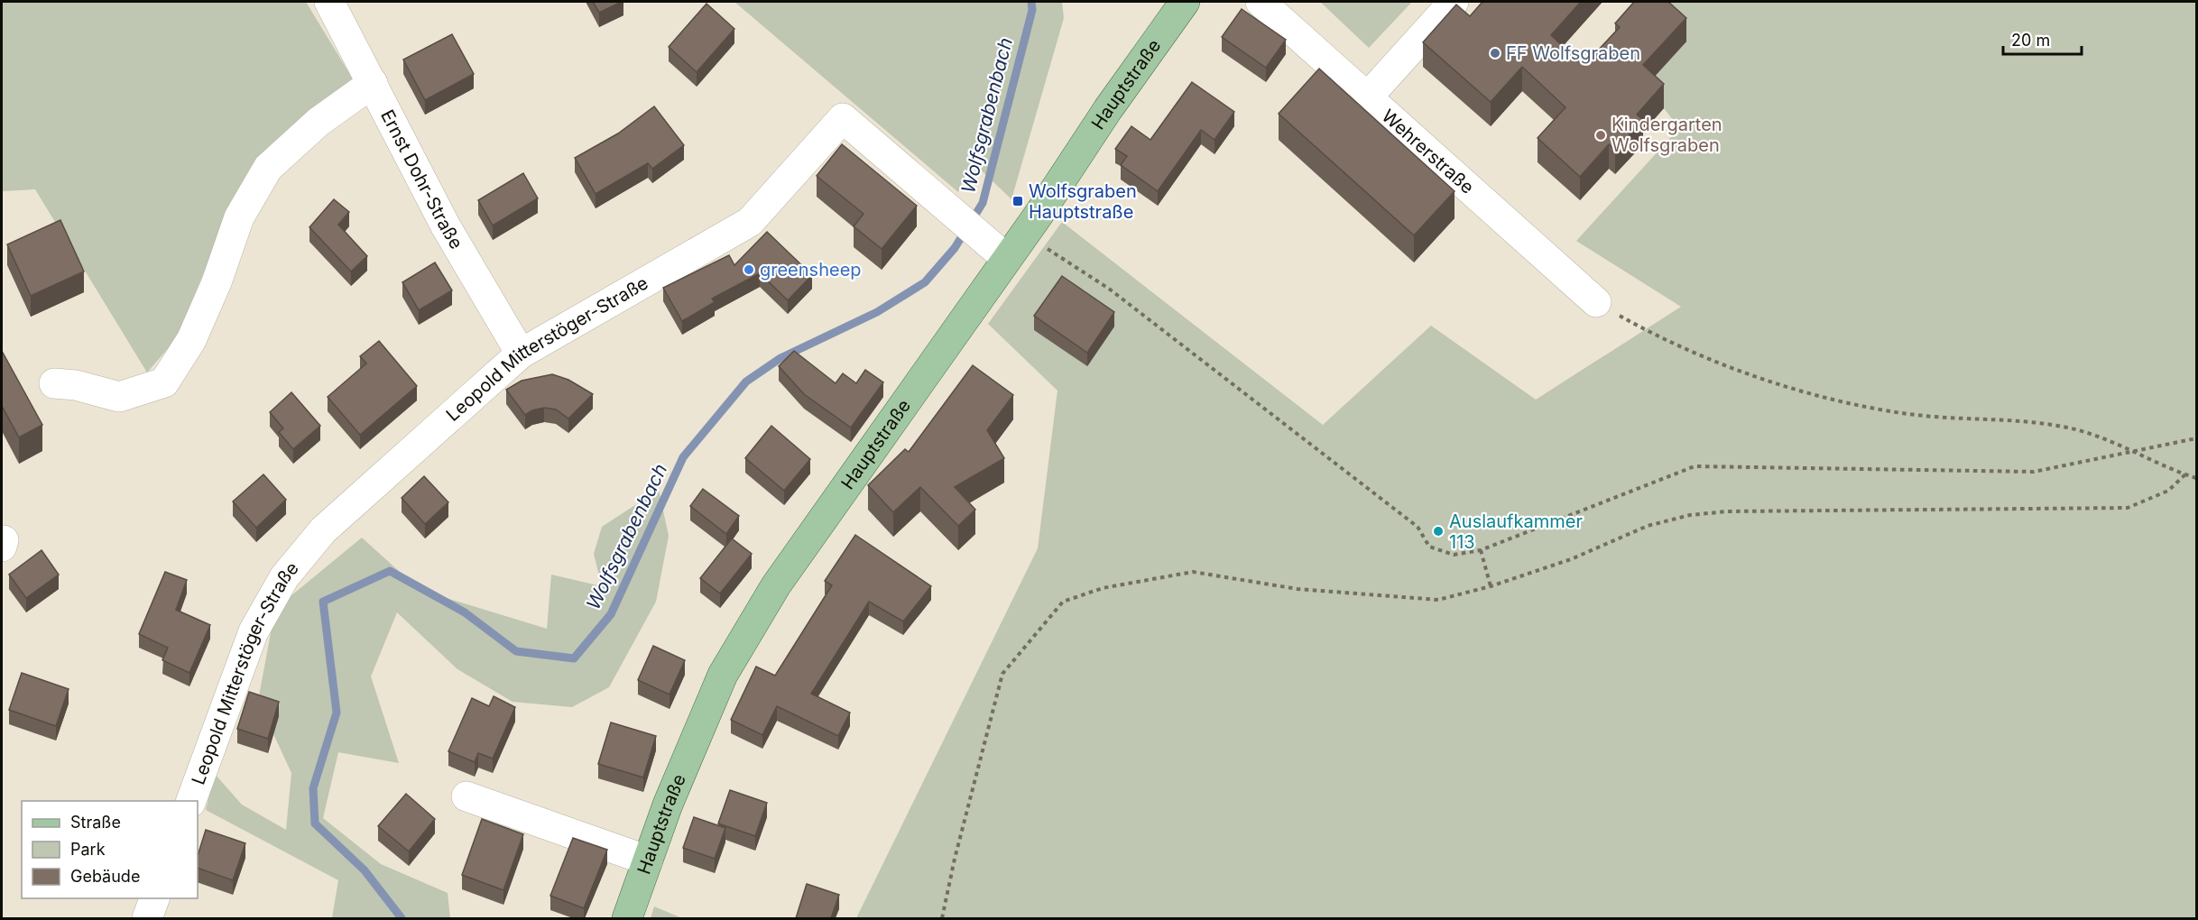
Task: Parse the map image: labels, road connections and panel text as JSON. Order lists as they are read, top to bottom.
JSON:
{
  "streets": {
    "main road": ["Hauptstraße"],
    "street": ["Wehrerstraße", "Ernst Dohr-Straße", "Leopold Mitterstöger-Straße"]
  },
  "crossings": [
    ["Hauptstraße", "Leopold Mitterstöger-Straße"],
    ["Ernst Dohr-Straße", "Leopold Mitterstöger-Straße"]
  ],
  "water": ["Wolfsgrabenbach"],
  "places": {
    "other": [
      "FF Wolfsgraben",
      "Kindergarten Wolfsgraben",
      "greensheep",
      "Auslaufkammer 113"
    ],
    "transit": ["Wolfsgraben Hauptstraße"]
  },
  "legend": ["Straße", "Park", "Gebäude"],
  "scale_bar": "20 m"
}
